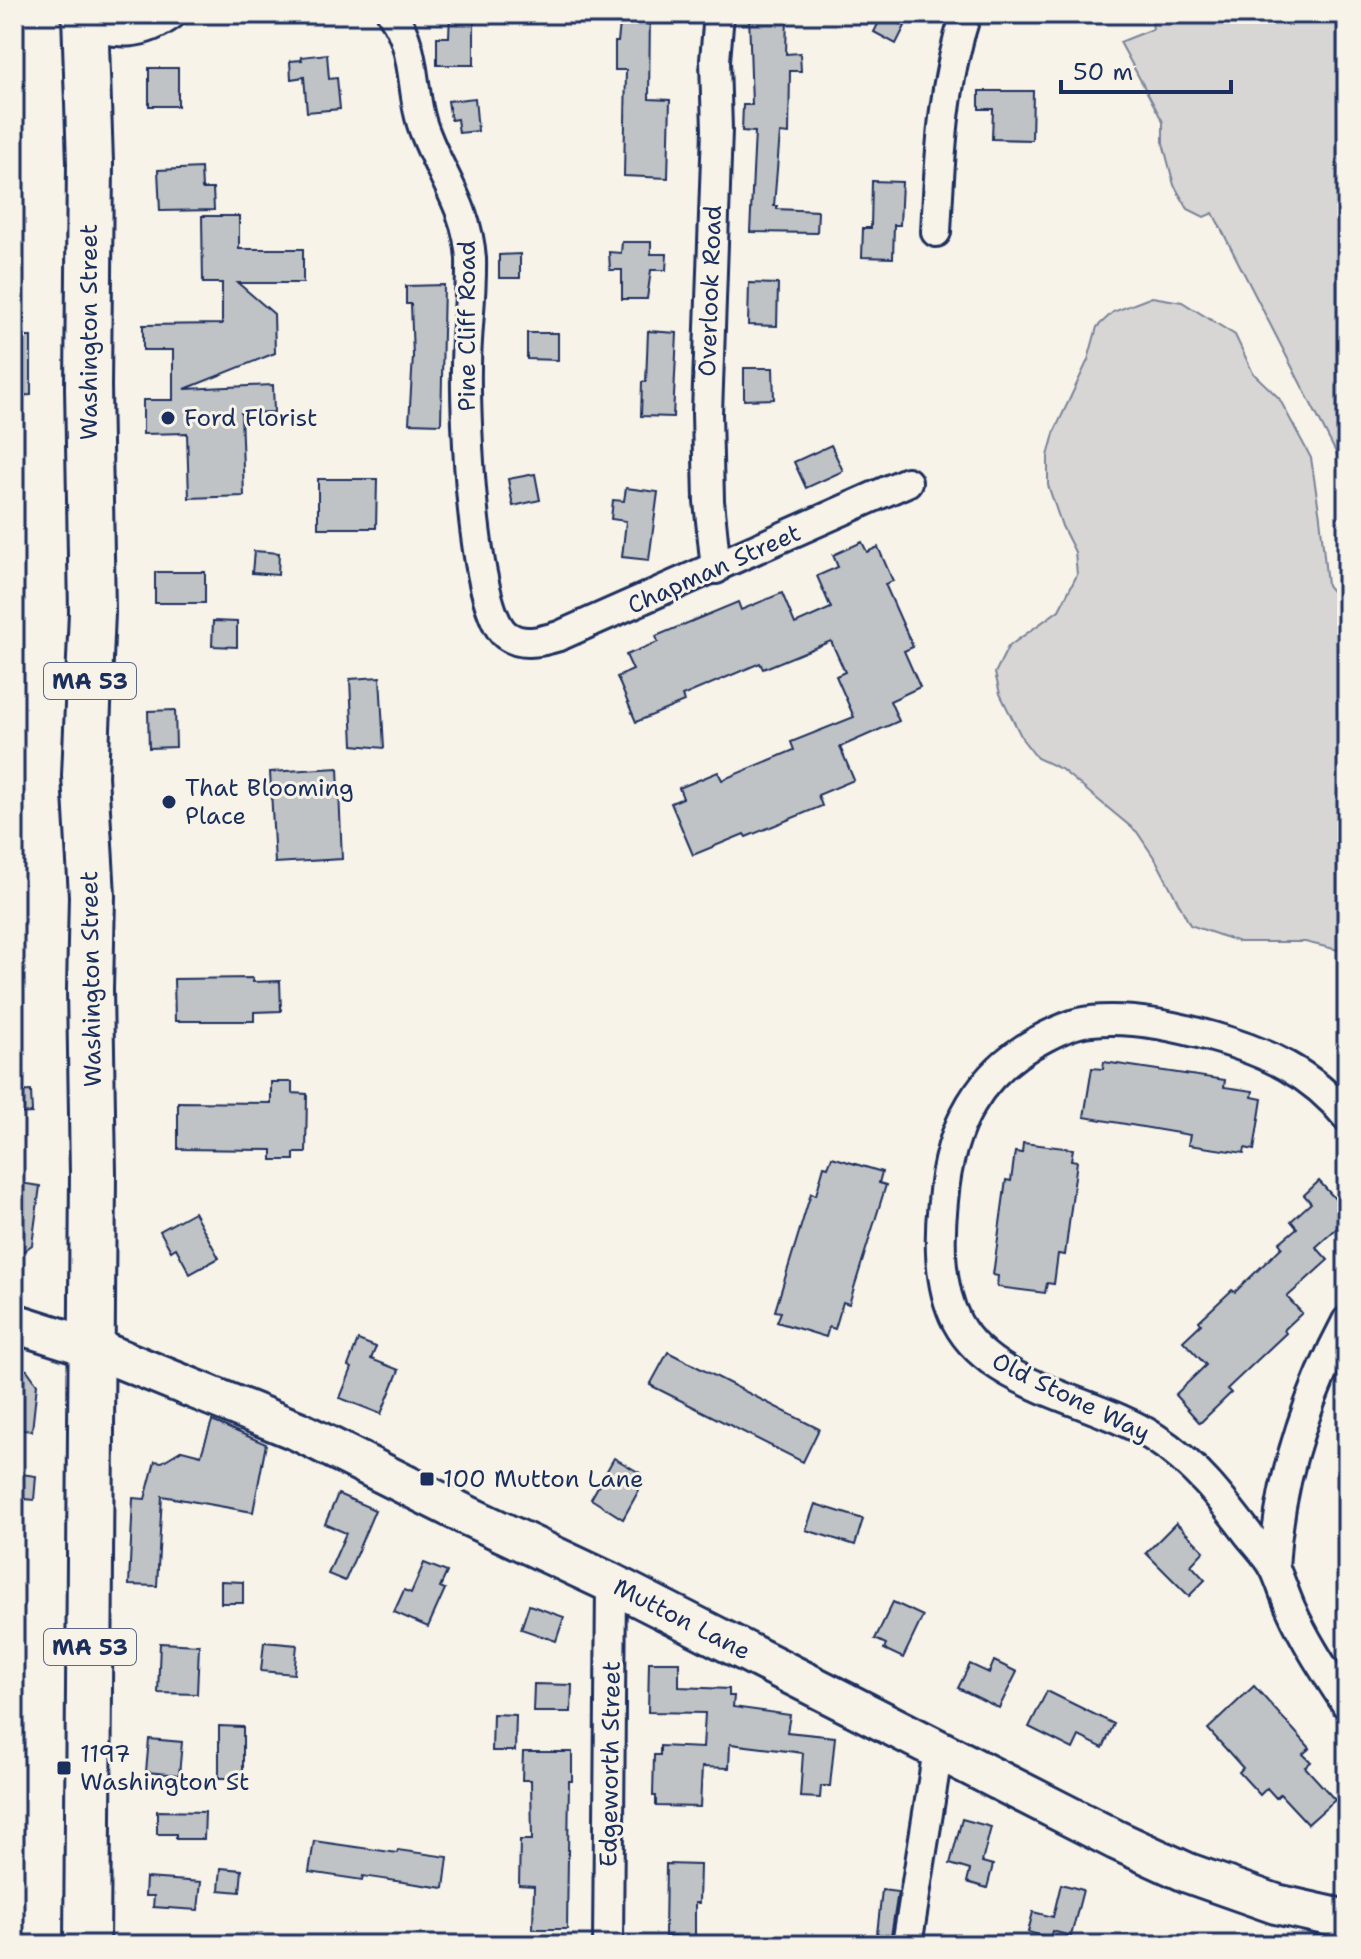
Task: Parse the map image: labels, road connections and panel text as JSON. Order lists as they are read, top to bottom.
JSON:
{
  "streets": {
    "main road": ["Washington Street", "MA 53"],
    "street": [
      "Overlook Road",
      "Pine Cliff Road",
      "Chapman Street",
      "Old Stone Way",
      "Mutton Lane",
      "Edgeworth Street"
    ]
  },
  "crossings": [
    ["Overlook Road", "Chapman Street"],
    ["Pine Cliff Road", "Chapman Street"],
    ["Washington Street", "Mutton Lane"],
    ["Mutton Lane", "Edgeworth Street"]
  ],
  "places": {
    "other": ["Ford Florist", "That Blooming Place"],
    "transit": ["100 Mutton Lane", "1197 Washington St"]
  },
  "scale_bar": "50 m"
}
